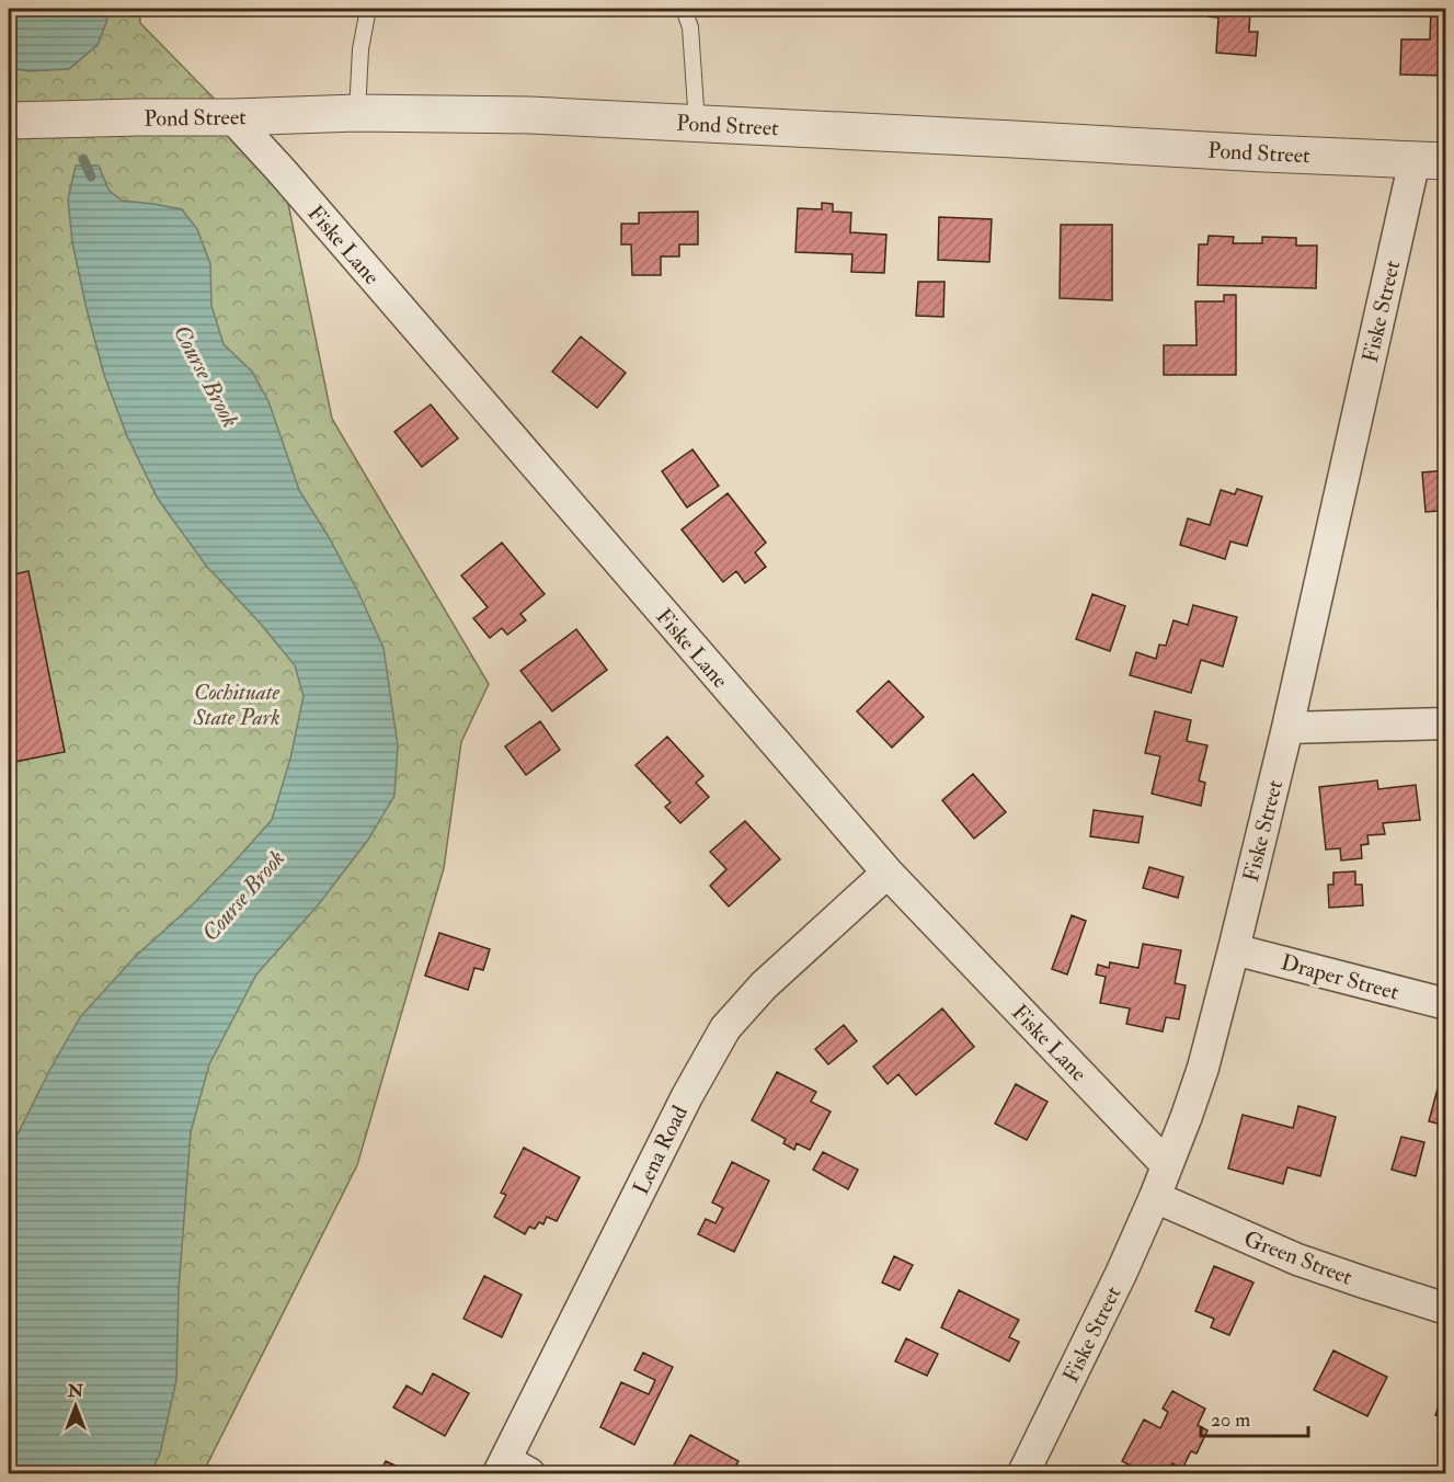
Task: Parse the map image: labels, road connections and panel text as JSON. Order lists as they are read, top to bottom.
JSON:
{
  "streets": {
    "street": [
      "Pond Street",
      "Fiske Lane",
      "Fiske Street",
      "Draper Street",
      "Lena Road",
      "Green Street"
    ]
  },
  "crossings": [
    ["Pond Street", "Fiske Lane"],
    ["Pond Street", "Fiske Street"],
    ["Fiske Lane", "Fiske Street"],
    ["Fiske Lane", "Lena Road"],
    ["Fiske Street", "Draper Street"],
    ["Fiske Street", "Green Street"]
  ],
  "water": ["Course Brook"],
  "parks": ["Cochituate State Park"],
  "scale_bar": "20 m",
  "north": "top"
}
